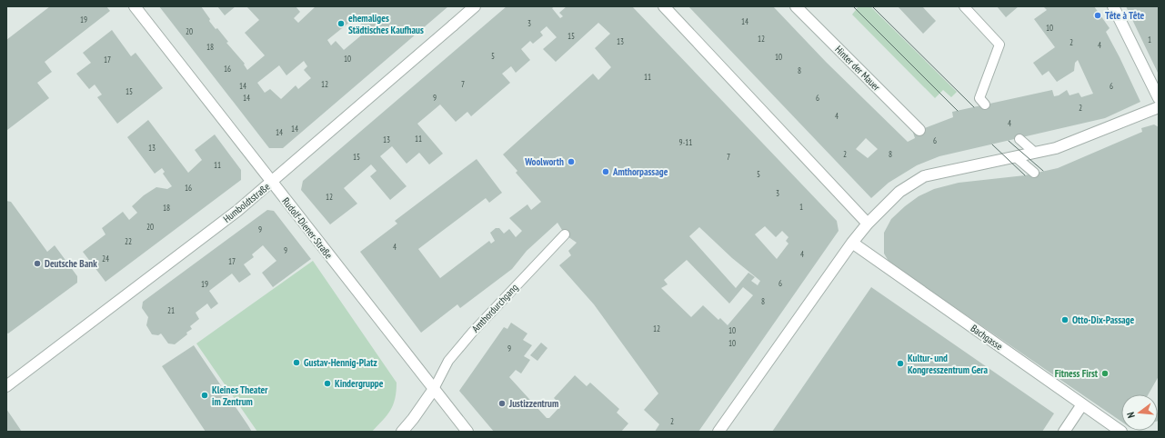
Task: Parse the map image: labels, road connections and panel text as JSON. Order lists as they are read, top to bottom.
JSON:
{
  "streets": {
    "street": [
      "Hinter der Mauer",
      "Humboldtstraße",
      "Rudolf-Diener-Straße",
      "Bachgasse"
    ],
    "lane": ["Amthordurchgang"]
  },
  "crossings": [
    ["Humboldtstraße", "Rudolf-Diener-Straße"],
    ["Rudolf-Diener-Straße", "Amthordurchgang"]
  ],
  "places": [
    "Tête à Tête",
    "ehemaliges Städtisches Kaufhaus",
    "Woolworth",
    "Amthorpassage",
    "Deutsche Bank",
    "Otto-Dix-Passage",
    "Gustav-Hennig-Platz",
    "Kultur- und Kongresszentrum Gera",
    "Fitness First",
    "Kindergruppe",
    "Kleines Theater im Zentrum",
    "Justizzentrum"
  ],
  "house_numbers": [
    "19",
    "14",
    "3",
    "10",
    "20",
    "15",
    "12",
    "1",
    "13",
    "2",
    "4",
    "18",
    "5",
    "10",
    "10",
    "17",
    "16",
    "8",
    "11",
    "12",
    "7",
    "14",
    "6",
    "15",
    "14",
    "9",
    "6",
    "2",
    "4",
    "4",
    "14",
    "14",
    "11",
    "13",
    "6",
    "9-11",
    "13",
    "2",
    "8",
    "15",
    "7",
    "11",
    "5",
    "16",
    "3",
    "12",
    "1",
    "18",
    "20",
    "9",
    "22",
    "4",
    "9",
    "4",
    "24",
    "17",
    "6",
    "19",
    "8",
    "21",
    "12",
    "10",
    "10",
    "9",
    "2"
  ],
  "north": "left"
}
